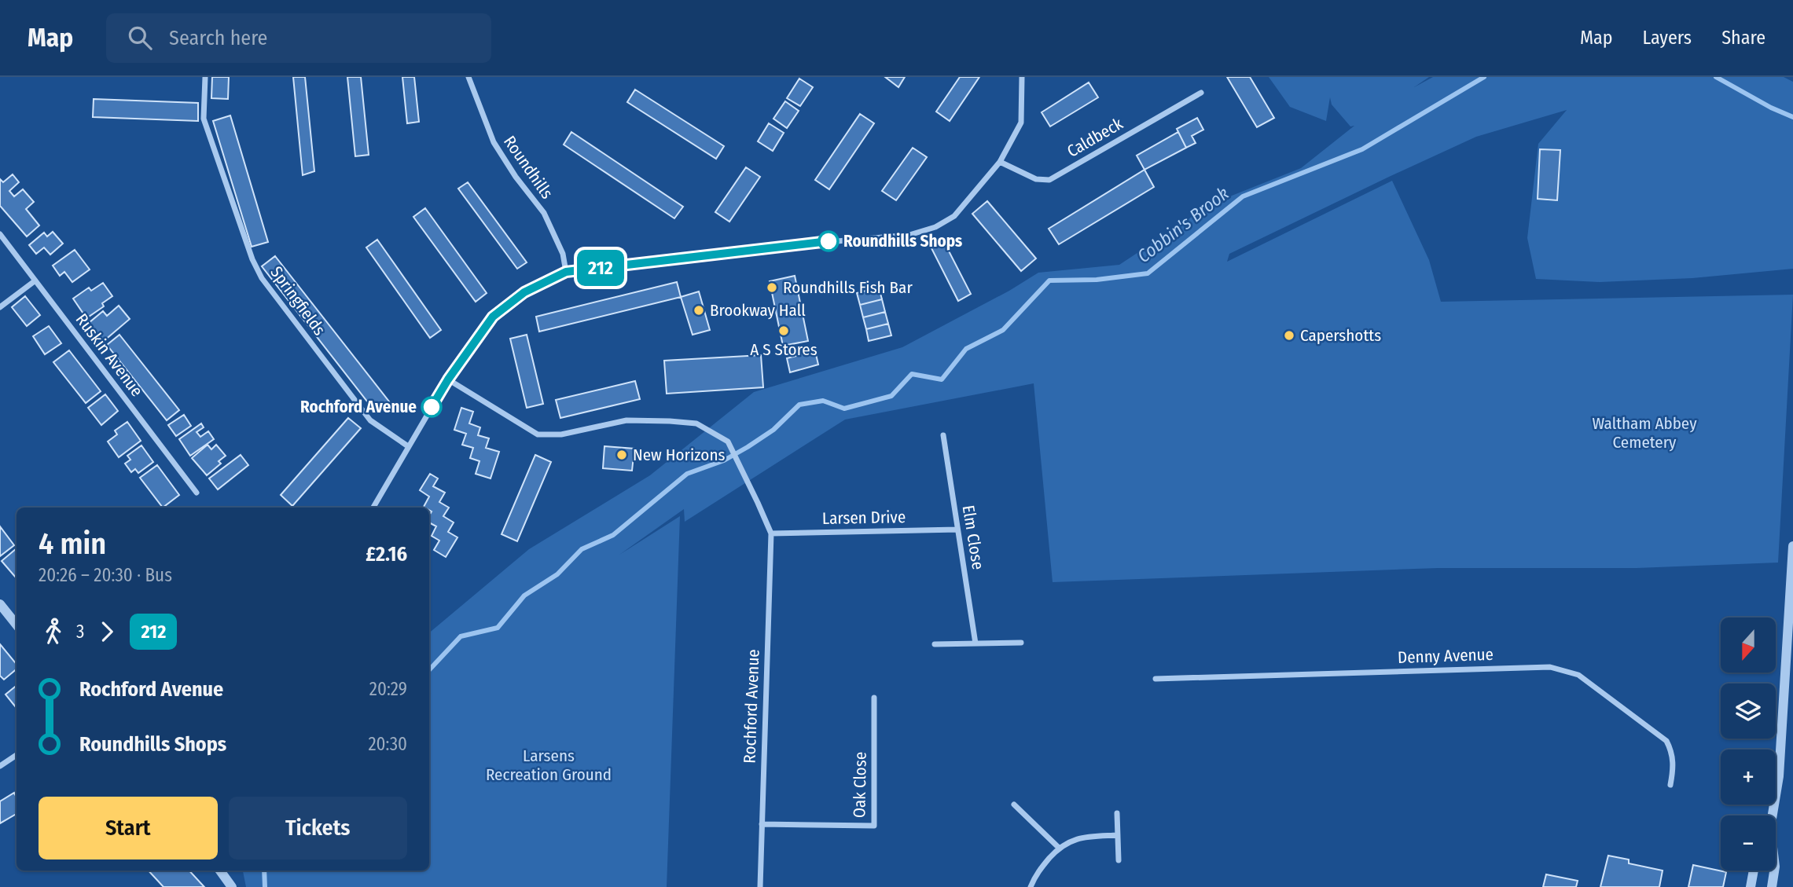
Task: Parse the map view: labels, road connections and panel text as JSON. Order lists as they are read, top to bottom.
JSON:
{
  "streets": {
    "street": [
      "Caldbeck",
      "Roundhills",
      "Springfields",
      "Ruskin Avenue",
      "Larsen Drive",
      "Elm Close",
      "Denny Avenue",
      "Rochford Avenue",
      "Oak Close"
    ]
  },
  "crossings": [
    ["Larsen Drive", "Elm Close"],
    ["Larsen Drive", "Rochford Avenue"],
    ["Rochford Avenue", "Oak Close"]
  ],
  "water": ["Cobbin's Brook"],
  "parks": ["Waltham Abbey Cemetery", "Larsens Recreation Ground"],
  "places": [
    "Roundhills Shops",
    "Roundhills Fish Bar",
    "Brookway Hall",
    "A S Stores",
    "Capershotts",
    "Rochford Avenue",
    "New Horizons"
  ],
  "lines": ["bus line 212"],
  "north": "bottom",
  "page": {
    "header": "Map",
    "search": "Search here",
    "nav": ["Map", "Layers", "Share"],
    "on_map": "212",
    "heading": ["4 min", "20:26 – 20:30 · Bus", "£2.16"],
    "legs": ["3", "212"],
    "map_buttons": ["+", "−"],
    "list": [
      {
        "name": "Rochford Avenue",
        "value": "20:29"
      },
      {
        "name": "Roundhills Shops",
        "value": "20:30"
      }
    ],
    "buttons": ["Start", "Tickets"]
  }
}
